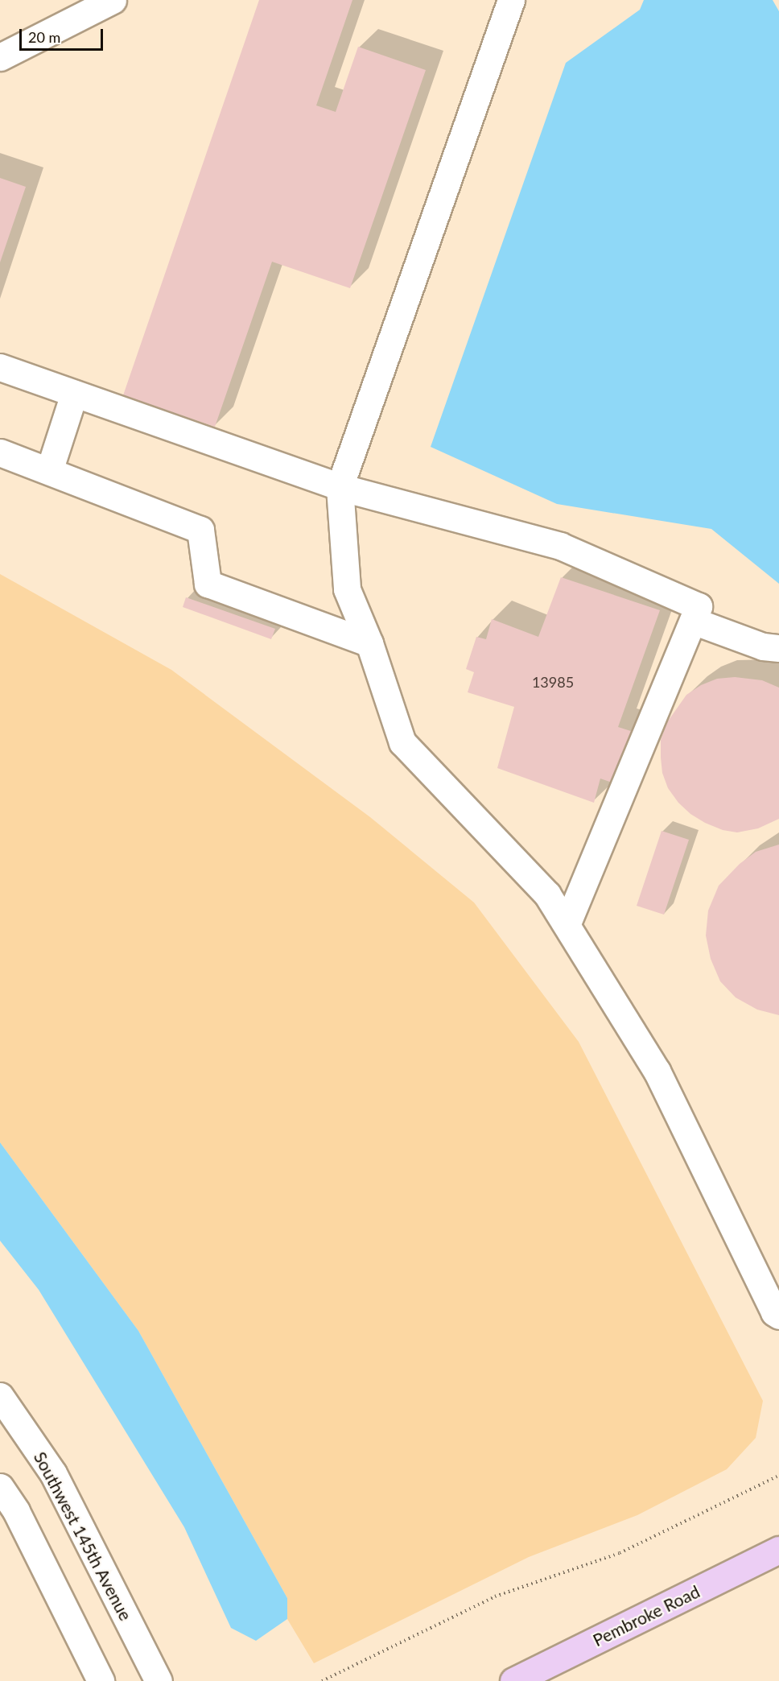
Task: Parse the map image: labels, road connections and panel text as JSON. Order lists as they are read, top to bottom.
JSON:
{
  "streets": {
    "main road": ["Pembroke Road"],
    "street": ["Southwest 145th Avenue"]
  },
  "house_numbers": ["13985"],
  "scale_bar": "20 m"
}
